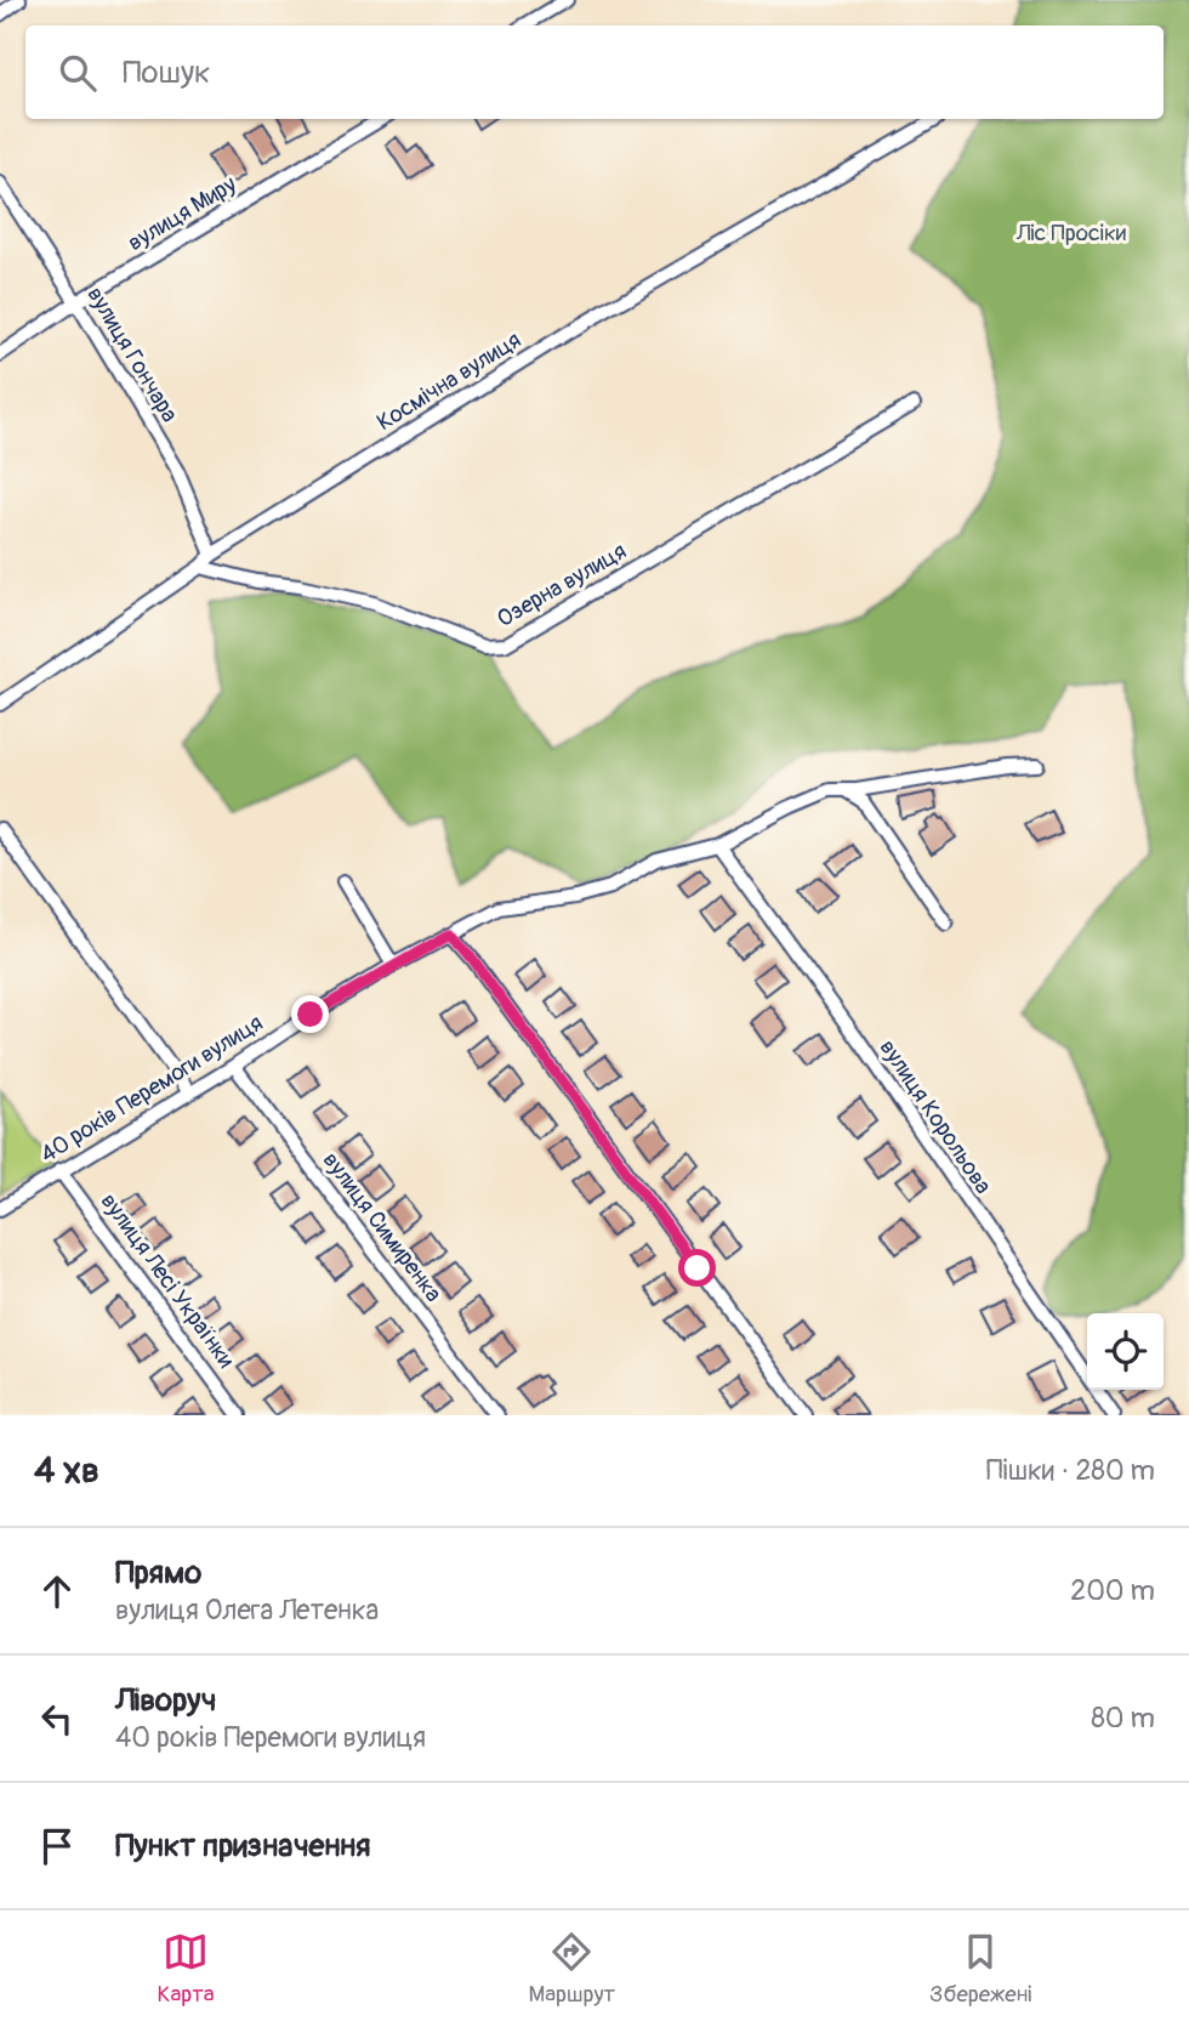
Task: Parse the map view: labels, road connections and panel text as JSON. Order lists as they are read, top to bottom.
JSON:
{
  "streets": {
    "street": [
      "вулиця Миру",
      "вулиця Гончара",
      "Космічна вулиця",
      "Озерна вулиця",
      "40 років Перемоги вулиця",
      "вулиця Корольова",
      "вулиця Симиренка",
      "вулиця Лесі Українки"
    ]
  },
  "crossings": [
    ["вулиця Миру", "вулиця Гончара"],
    ["вулиця Гончара", "Космічна вулиця"],
    ["Космічна вулиця", "Озерна вулиця"],
    ["40 років Перемоги вулиця", "вулиця Корольова"],
    ["40 років Перемоги вулиця", "вулиця Симиренка"],
    ["40 років Перемоги вулиця", "вулиця Лесі Українки"]
  ],
  "parks": ["Ліс Просіки"],
  "page": {
    "search": "Пошук",
    "heading": ["4 хв", "Пішки · 280 m"],
    "list": [
      ["Прямо", "вулиця Олега Летенка", "200 m"],
      ["Ліворуч", "40 років Перемоги вулиця", "80 m"],
      "Пункт призначення"
    ],
    "nav": ["Карта", "Маршрут", "Збережені"]
  }
}
